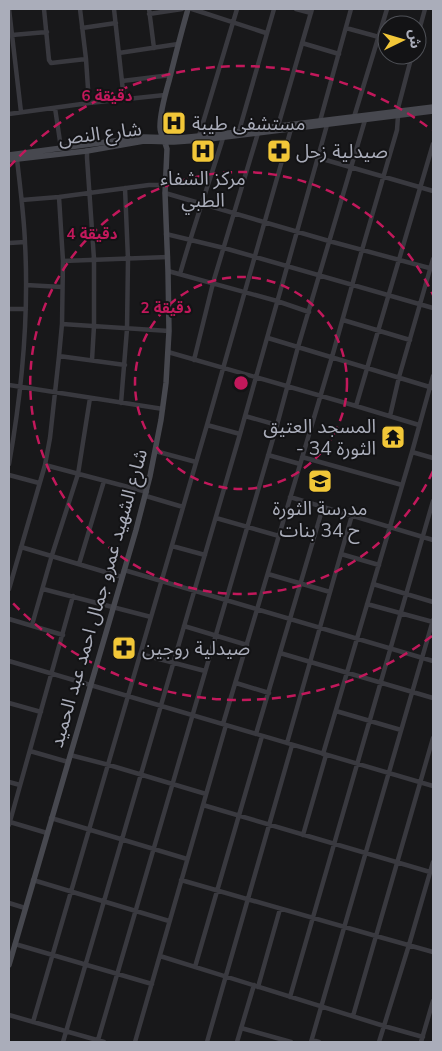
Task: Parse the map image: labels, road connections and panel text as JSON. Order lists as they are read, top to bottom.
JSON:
{
  "streets": {
    "street": ["شارع النص", "شارع الشهيد عمرو جمال احمد عبد الحميد"]
  },
  "crossings": [
    ["شارع النص", "شارع الشهيد عمرو جمال احمد عبد الحميد"]
  ],
  "places": {
    "hospital": ["مستشفى طيبة", "مركز الشفاء الطبي"],
    "pharmacy": ["صيدلية زحل", "صيدلية روجين"],
    "temple": ["المسجد العتيق - الثورة 34"],
    "school or university": ["مدرسة الثورة ح 34 بنات"]
  },
  "north": "right",
  "rings": ["6 دقيقة", "4 دقيقة", "2 دقيقة"]
}
